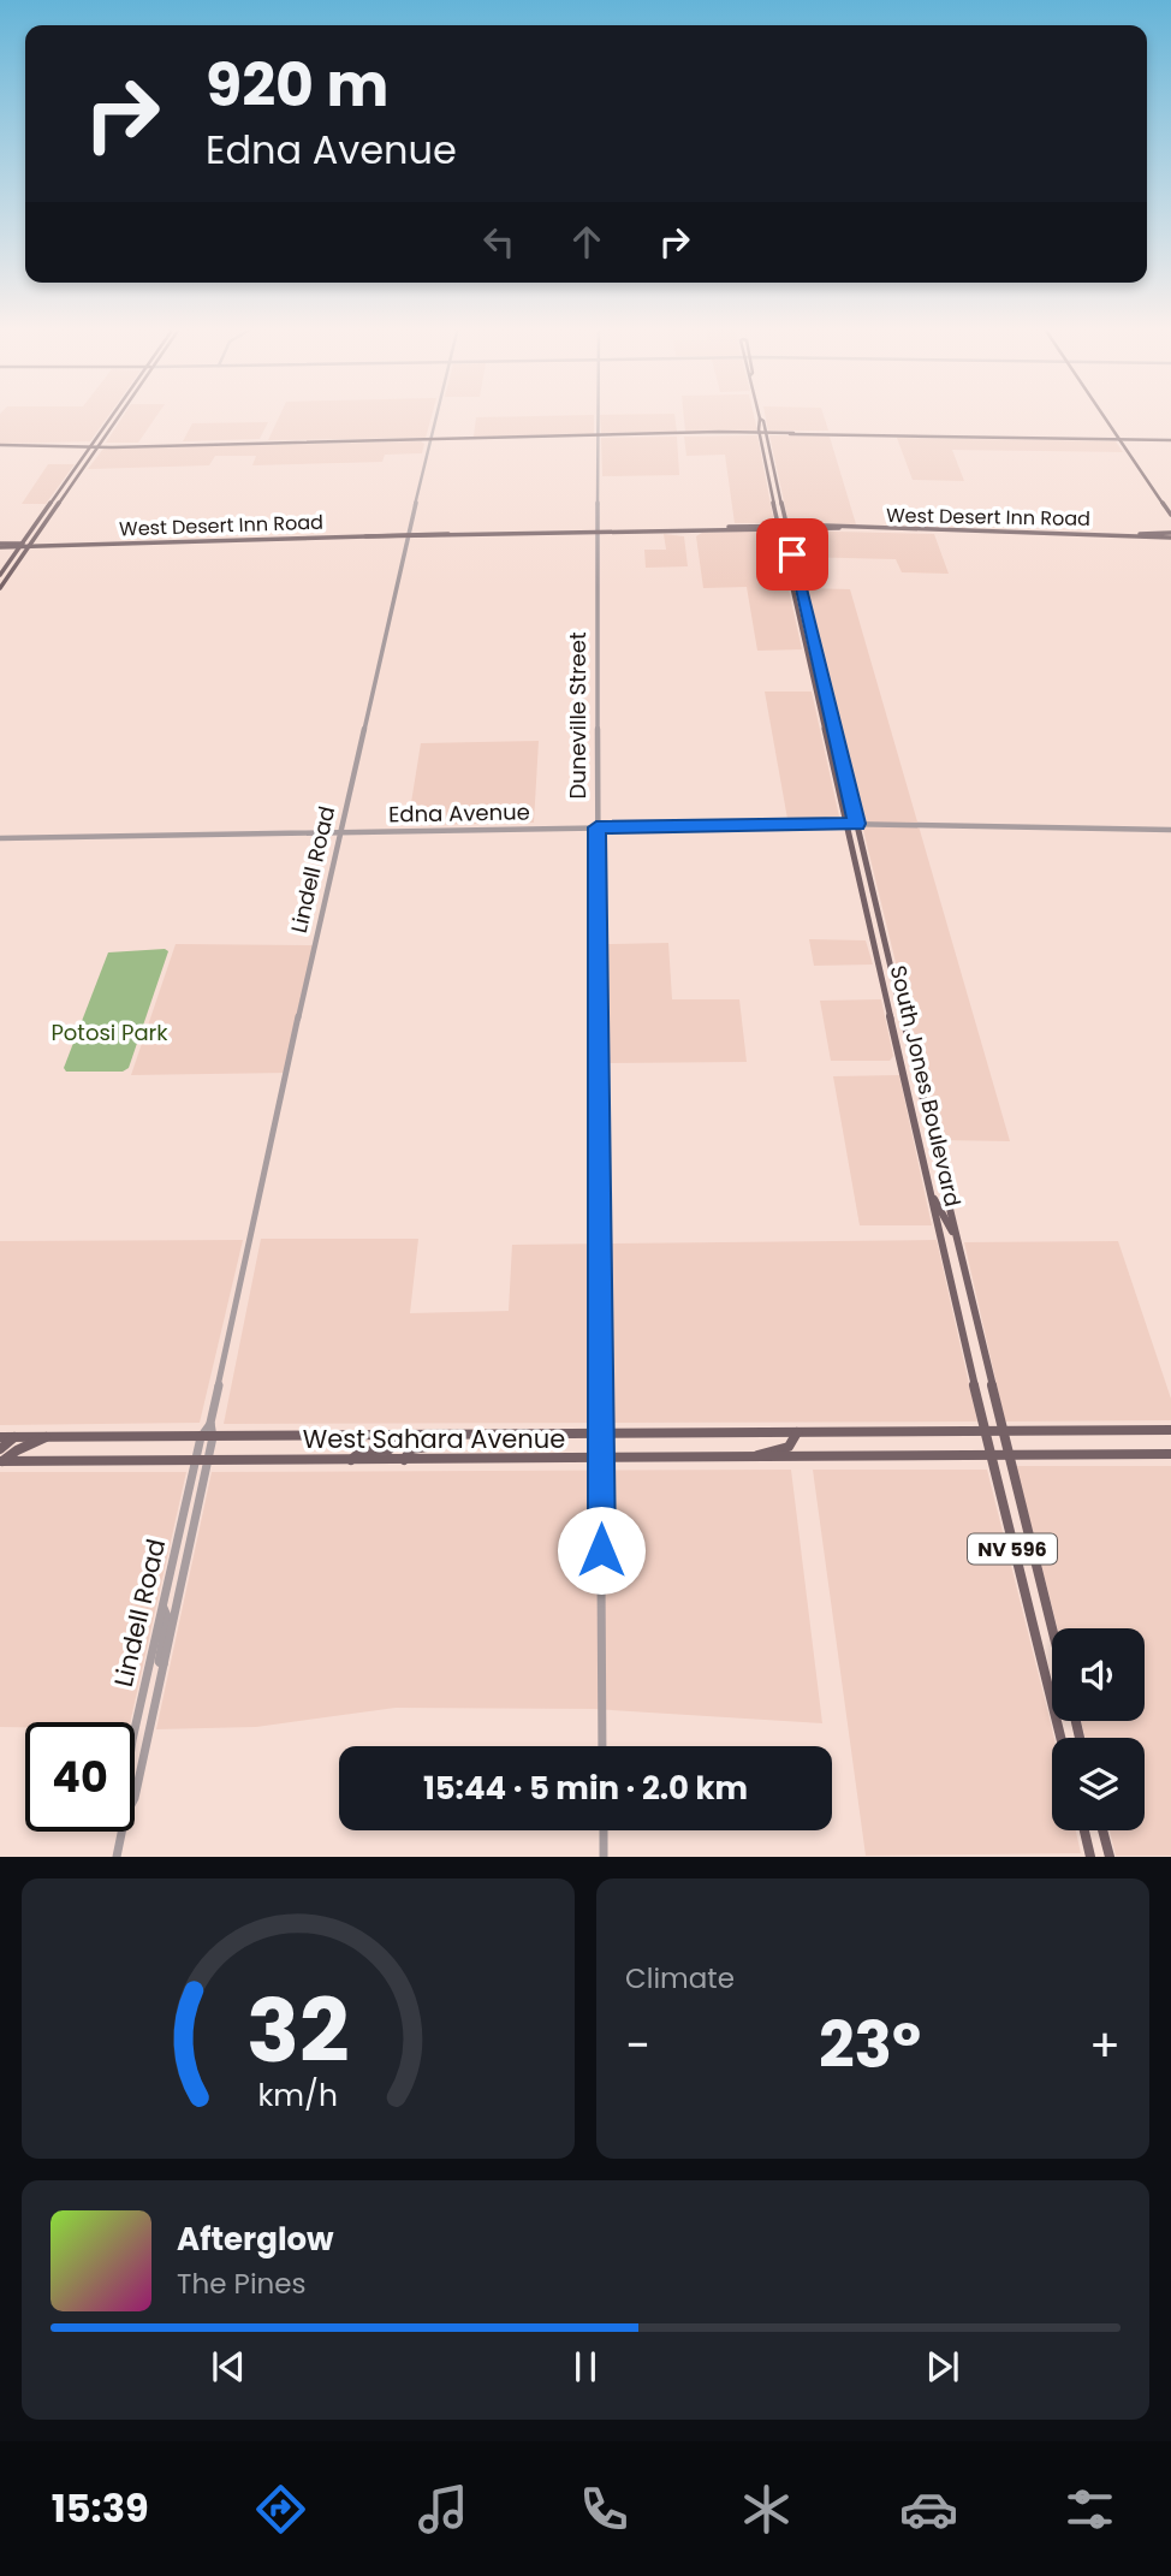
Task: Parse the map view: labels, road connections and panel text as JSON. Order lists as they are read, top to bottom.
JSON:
{
  "streets": {
    "main road": [
      "West Desert Inn Road",
      "South Jones Boulevard",
      "West Sahara Avenue",
      "NV 596"
    ],
    "street": ["Duneville Street", "Edna Avenue", "Lindell Road"]
  },
  "crossings": [
    ["West Desert Inn Road", "Duneville Street"],
    ["West Desert Inn Road", "Lindell Road"],
    ["West Desert Inn Road", "South Jones Boulevard"],
    ["Duneville Street", "Edna Avenue"],
    ["Duneville Street", "West Sahara Avenue"],
    ["Edna Avenue", "Lindell Road"],
    ["Edna Avenue", "South Jones Boulevard"],
    ["Lindell Road", "West Sahara Avenue"],
    ["South Jones Boulevard", "West Sahara Avenue"]
  ],
  "parks": ["Potosi Park"],
  "page": {
    "turn": ["920 m", "Edna Avenue"],
    "limit": "40",
    "trip": "15:44 · 5 min · 2.0 km",
    "tile": "Climate",
    "heat": ["−", "23°", "+"],
    "song": ["Afterglow", "The Pines"],
    "tabs": "15:39",
    "gauge": ["32", "km/h"]
  }
}
